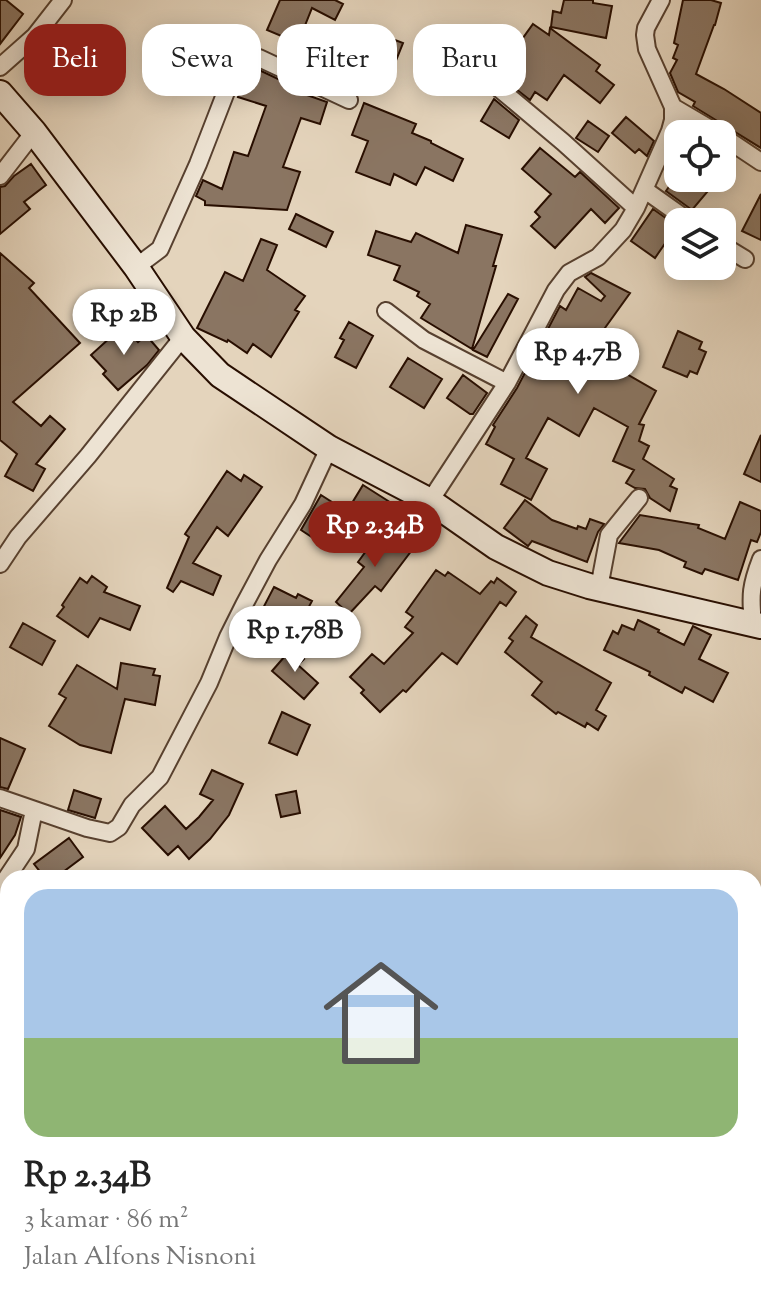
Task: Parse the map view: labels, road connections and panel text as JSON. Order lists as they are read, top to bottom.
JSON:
{
  "page": {
    "chip": [
      "Beli",
      "Sewa",
      "Filter",
      "Baru"
    ],
    "price": [
      "Rp 2B",
      "Rp 4.7B",
      "Rp 2.34B",
      "Rp 1.78B"
    ],
    "list": [
      {
        "name": "Rp 2.34B",
        "note": "3 kamar · 86 m² · Jalan Alfons Nisnoni"
      }
    ]
  }
}
